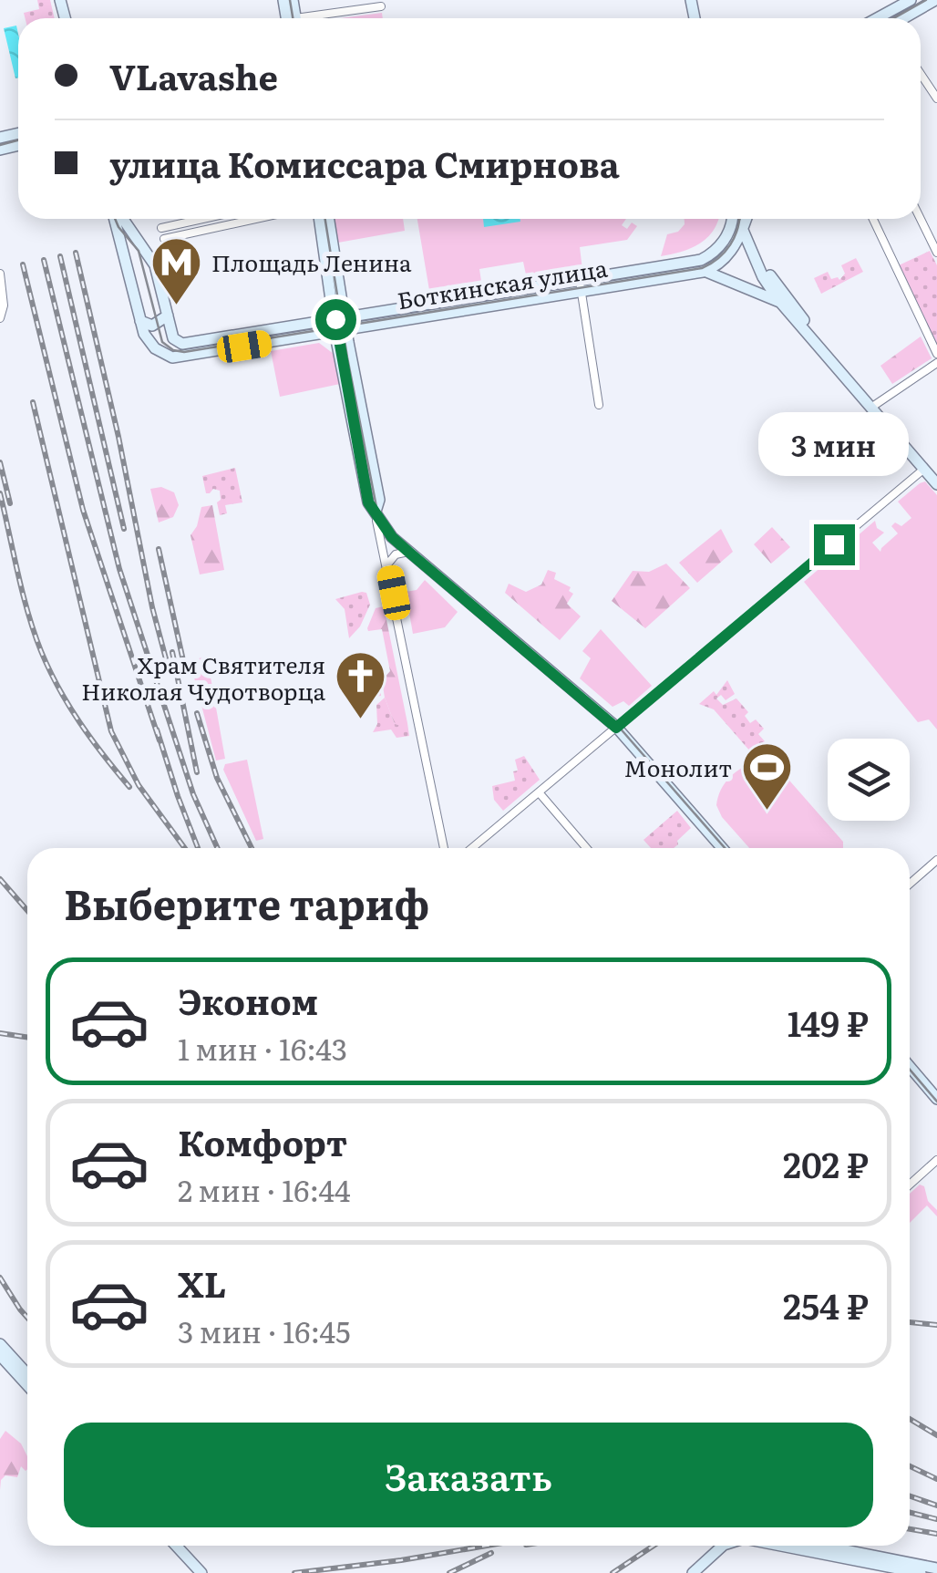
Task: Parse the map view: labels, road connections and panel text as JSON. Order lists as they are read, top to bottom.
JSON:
{
  "streets": {
    "main road": ["Боткинская улица"]
  },
  "places": {
    "metro station": ["Площадь Ленина"],
    "church": ["Храм Святителя Николая Чудотворца"],
    "sports": ["Монолит"]
  },
  "page": {
    "banner": ["VLavashe", "улица Комиссара Смирнова"],
    "bubble": "3 мин",
    "heading": "Выберите тариф",
    "list": [
      {
        "name": "Эконом",
        "note": "1 мин · 16:43",
        "value": "149 ₽"
      },
      {
        "name": "Комфорт",
        "note": "2 мин · 16:44",
        "value": "202 ₽"
      },
      {
        "name": "XL",
        "note": "3 мин · 16:45",
        "value": "254 ₽"
      }
    ],
    "buttons": "Заказать"
  }
}
